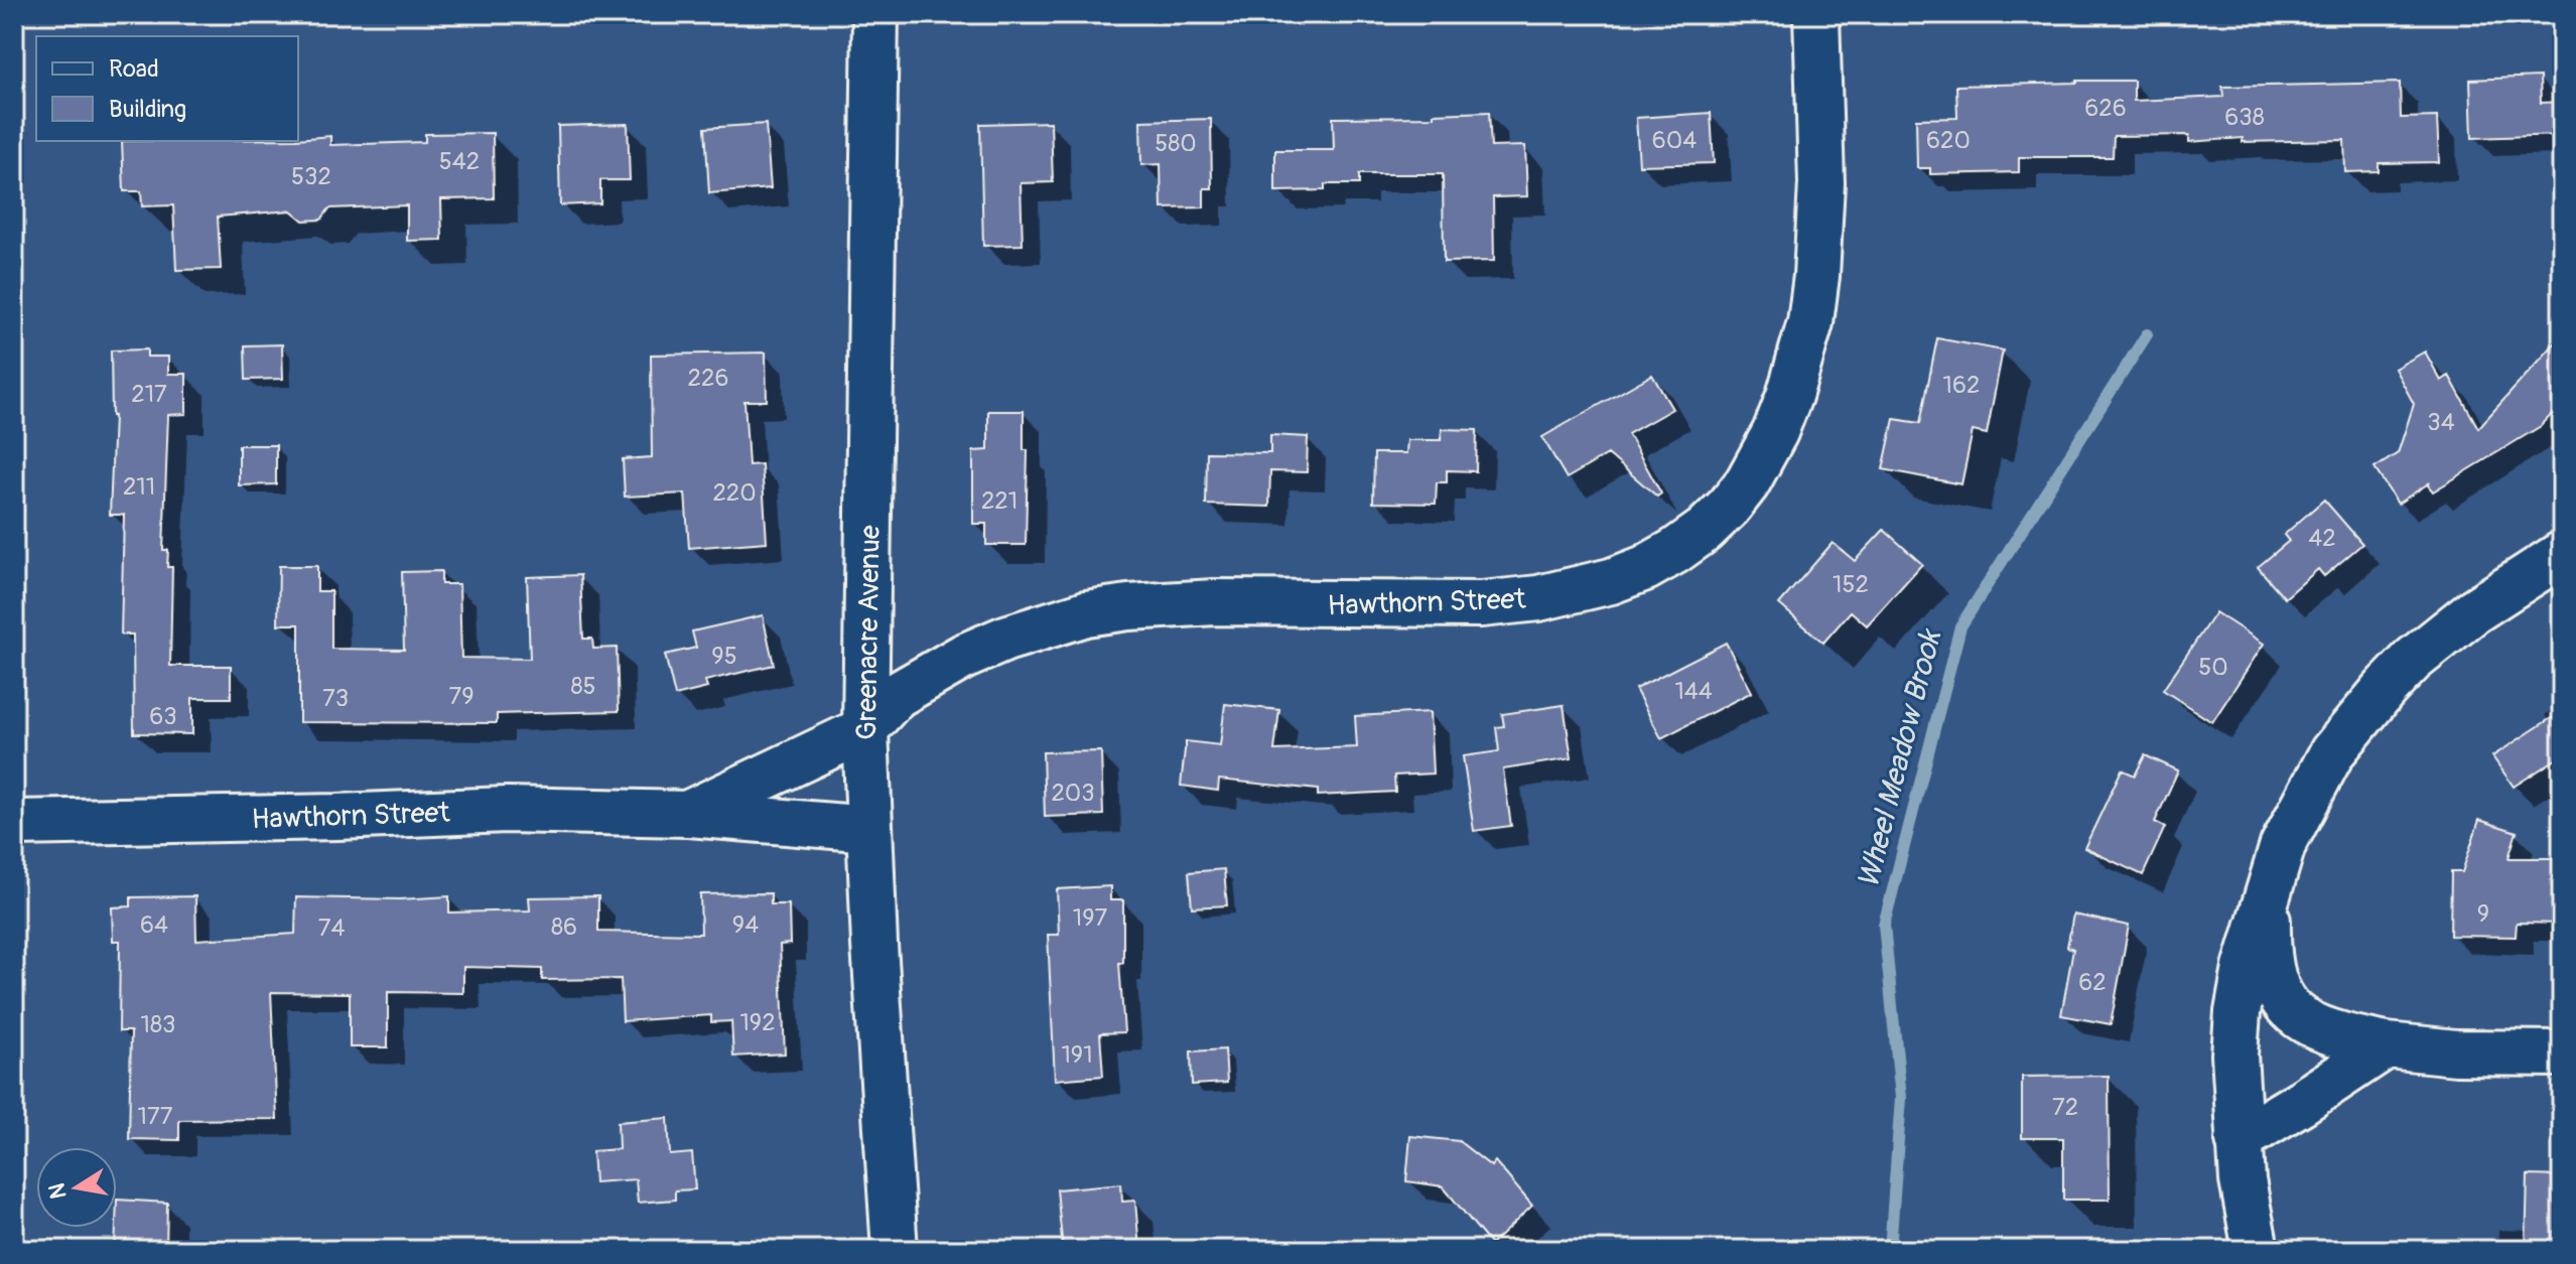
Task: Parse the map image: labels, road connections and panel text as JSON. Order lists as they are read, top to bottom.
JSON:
{
  "streets": {
    "street": ["Hawthorn Street", "Greenacre Avenue"]
  },
  "crossings": [
    ["Hawthorn Street", "Greenacre Avenue"]
  ],
  "water": ["Wheel Meadow Brook"],
  "house_numbers": [
    "626",
    "638",
    "604",
    "620",
    "580",
    "542",
    "532",
    "226",
    "162",
    "217",
    "34",
    "211",
    "220",
    "221",
    "42",
    "152",
    "95",
    "50",
    "85",
    "144",
    "79",
    "73",
    "63",
    "203",
    "9",
    "197",
    "64",
    "94",
    "86",
    "74",
    "62",
    "192",
    "183",
    "191",
    "72",
    "177"
  ],
  "legend": ["Road", "Building"],
  "north": "left"
}
